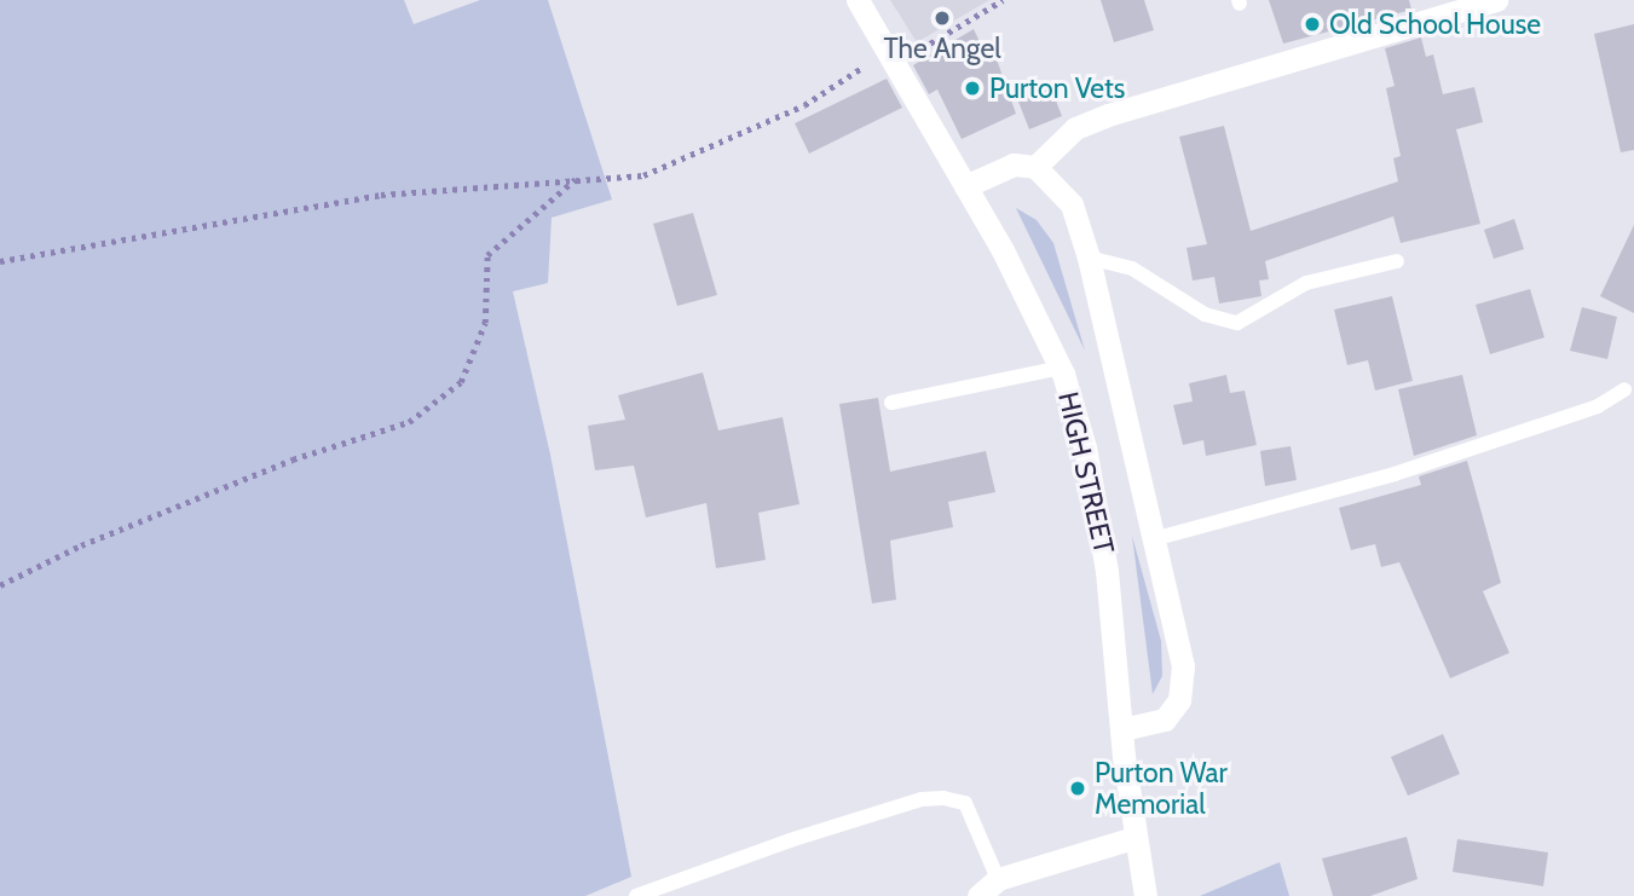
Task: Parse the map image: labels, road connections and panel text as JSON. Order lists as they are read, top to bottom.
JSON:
{
  "streets": {
    "street": ["HIGH STREET"]
  },
  "places": [
    "The Angel",
    "Old School House",
    "Purton Vets",
    "Purton War Memorial"
  ]
}
